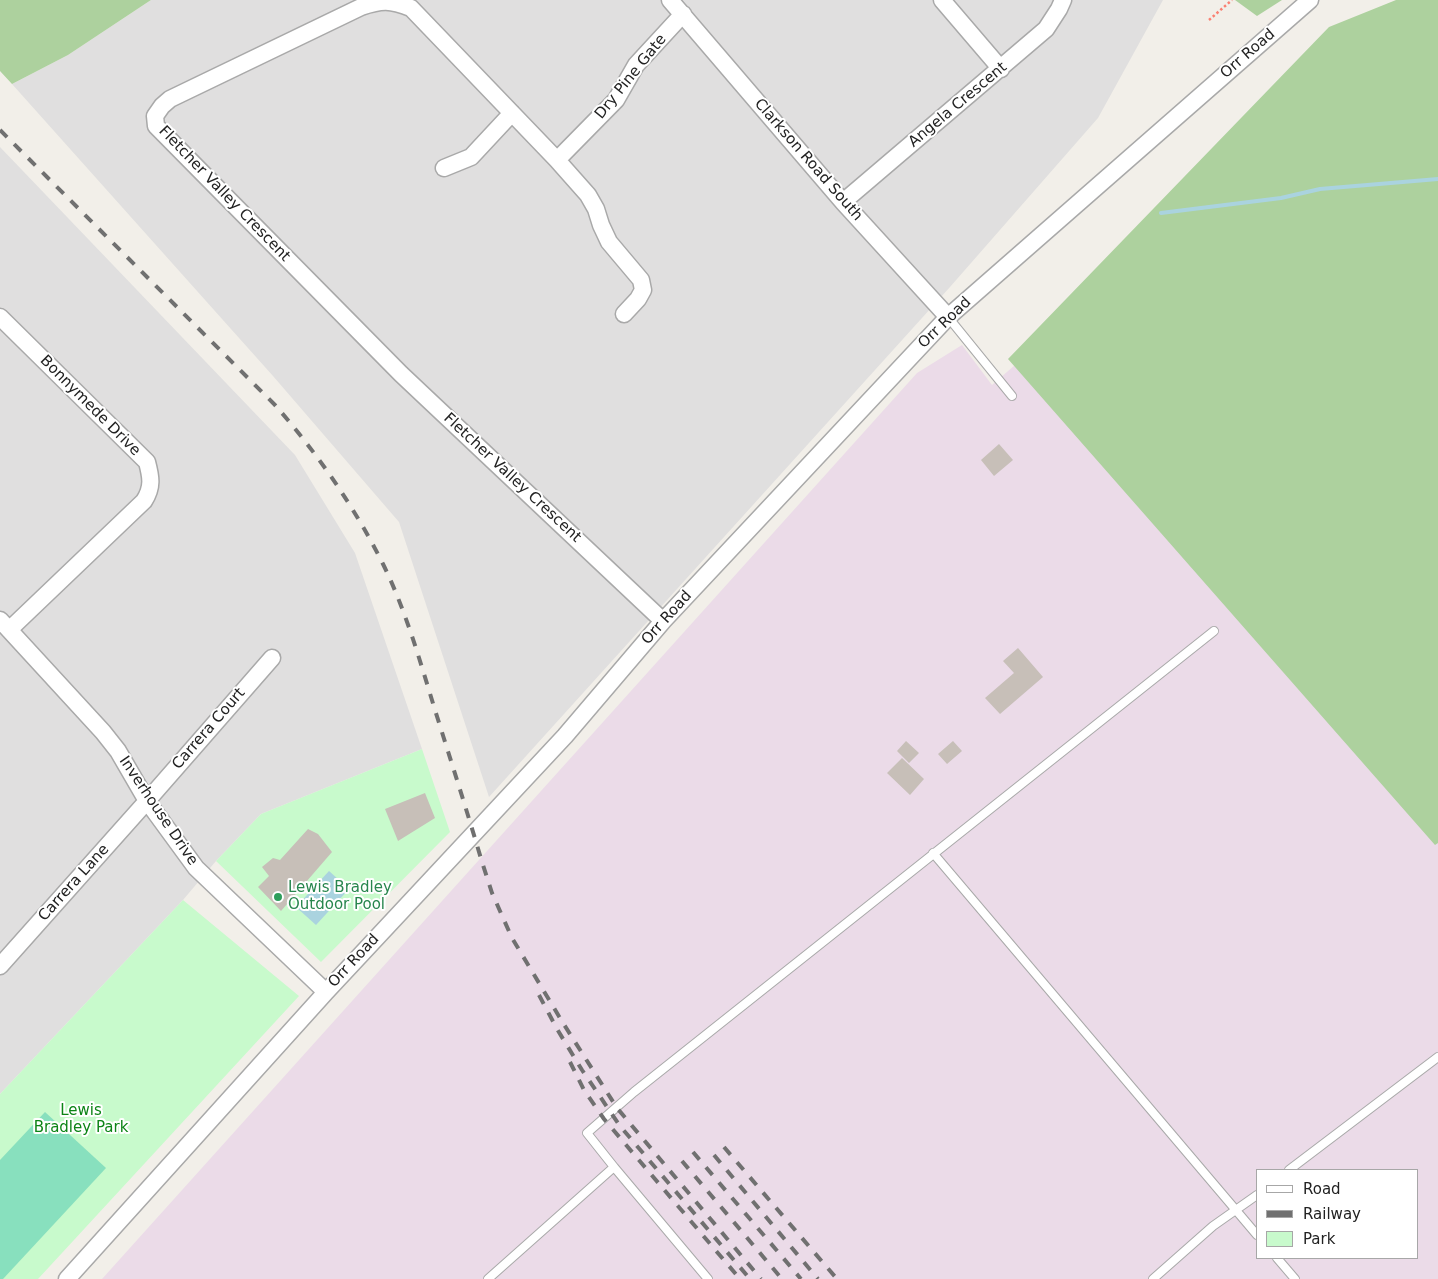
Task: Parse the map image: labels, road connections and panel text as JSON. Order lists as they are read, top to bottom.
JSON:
{
  "streets": {
    "street": [
      "Orr Road",
      "Dry Pine Gate",
      "Angela Crescent",
      "Clarkson Road South",
      "Fletcher Valley Crescent",
      "Bonnymede Drive",
      "Carrera Court",
      "Inverhouse Drive",
      "Carrera Lane"
    ]
  },
  "crossings": [
    ["Orr Road", "Clarkson Road South"],
    ["Orr Road", "Fletcher Valley Crescent"],
    ["Orr Road", "Inverhouse Drive"],
    ["Dry Pine Gate", "Clarkson Road South"],
    ["Dry Pine Gate", "Fletcher Valley Crescent"],
    ["Angela Crescent", "Clarkson Road South"],
    ["Bonnymede Drive", "Inverhouse Drive"],
    ["Carrera Court", "Inverhouse Drive"],
    ["Carrera Court", "Carrera Lane"],
    ["Inverhouse Drive", "Carrera Lane"]
  ],
  "parks": ["Lewis Bradley Park"],
  "places": ["Lewis Bradley Outdoor Pool"],
  "legend": ["Road", "Railway", "Park"]
}
